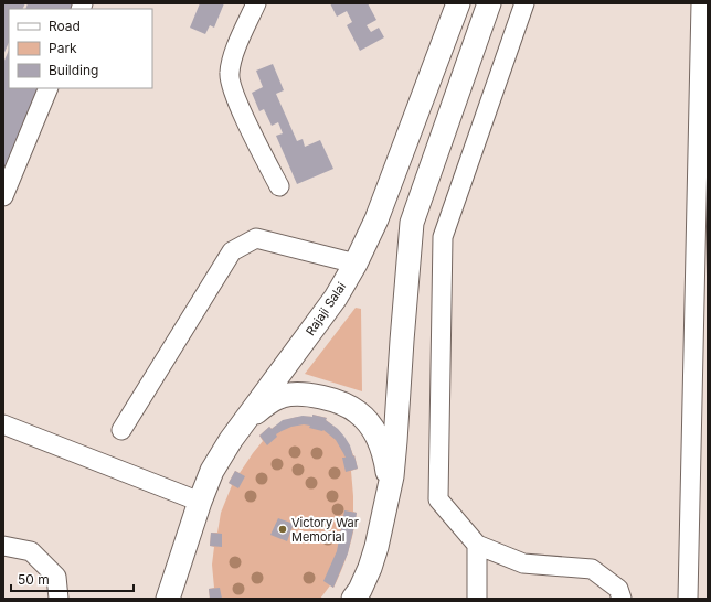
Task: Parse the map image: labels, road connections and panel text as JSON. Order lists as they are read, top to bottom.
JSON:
{
  "streets": {
    "main road": ["Rajaji Salai"]
  },
  "places": ["Victory War Memorial"],
  "legend": ["Road", "Park", "Building"],
  "scale_bar": "50 m"
}
